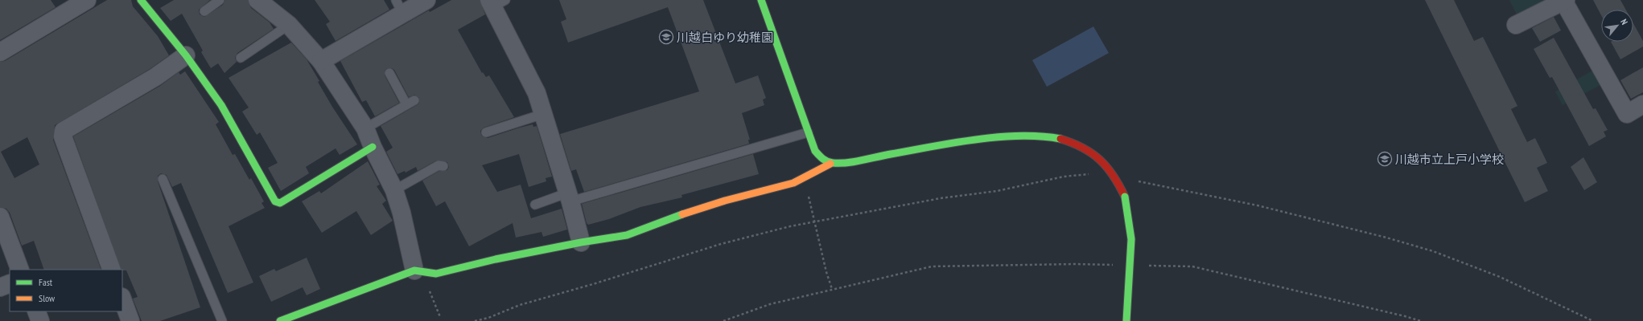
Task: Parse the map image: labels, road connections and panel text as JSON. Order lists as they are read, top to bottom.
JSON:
{
  "places": {
    "school or university": ["川越白ゆり幼稚園", "川越市立上戸小学校"]
  },
  "legend": ["Fast", "Slow"],
  "north": "top right"
}
